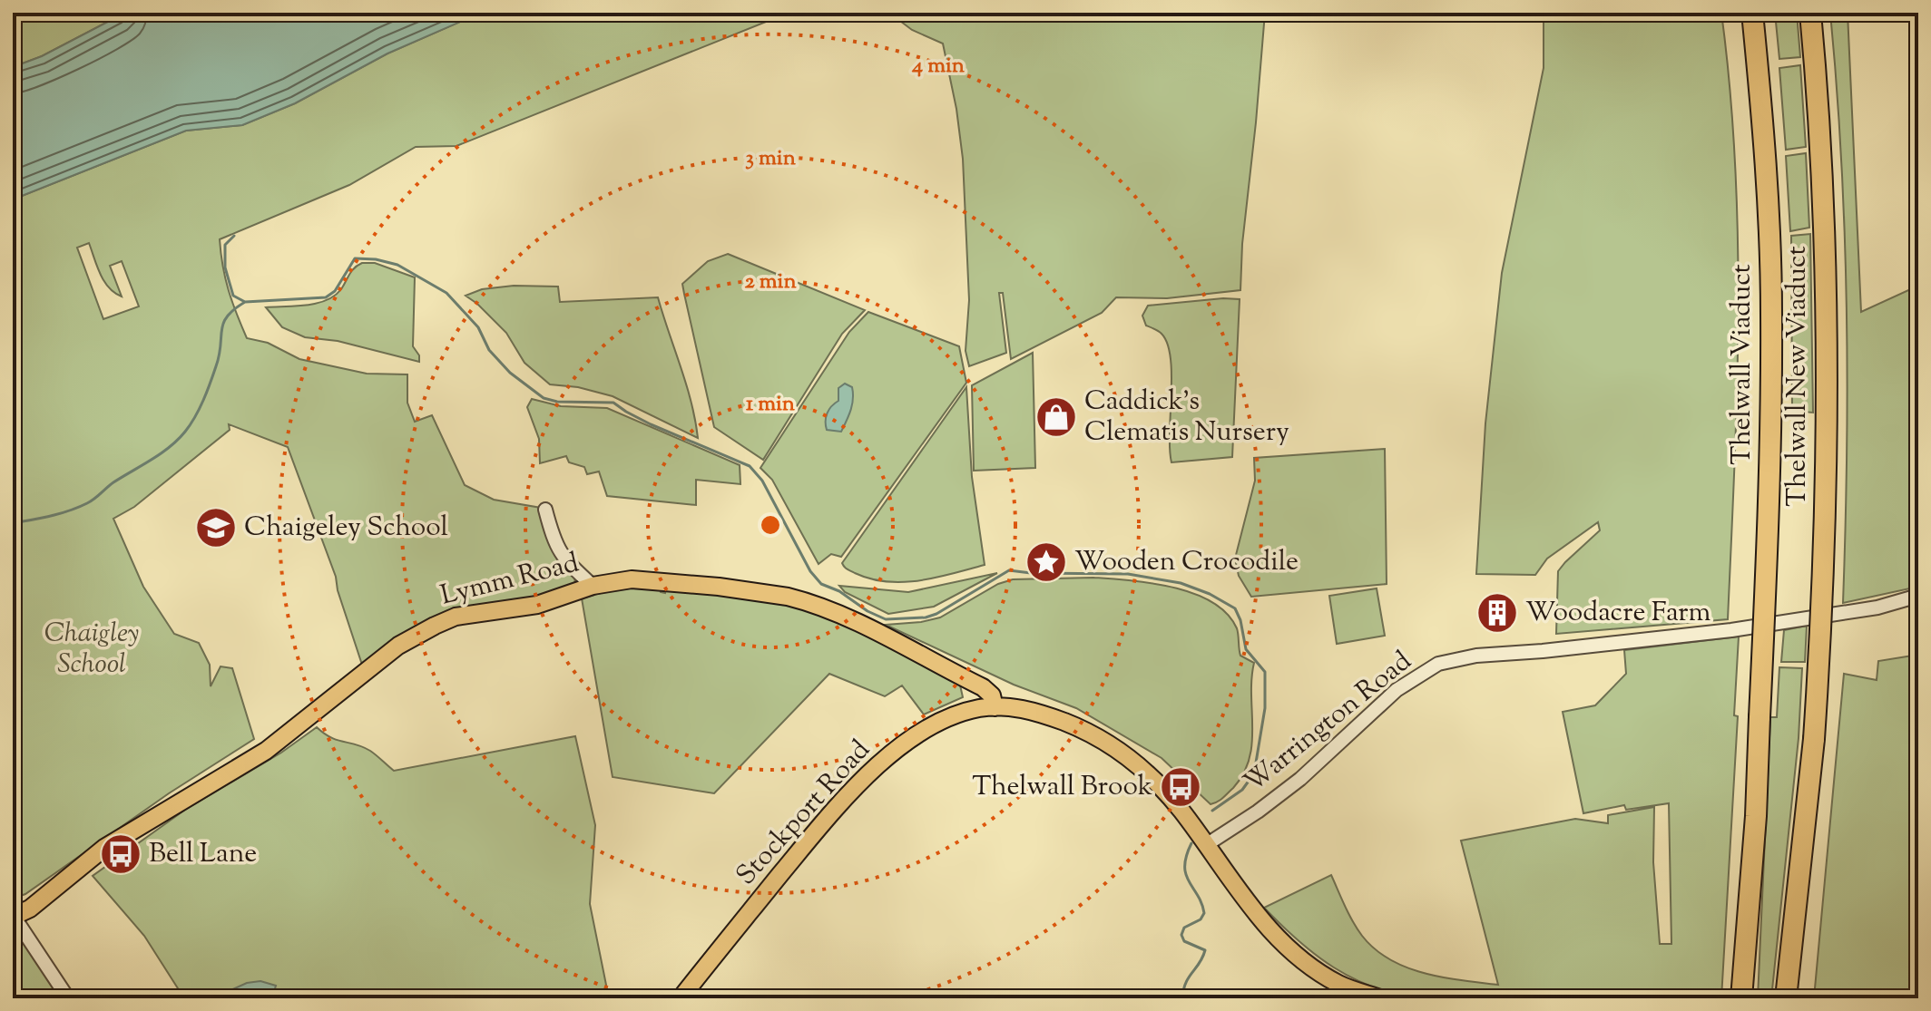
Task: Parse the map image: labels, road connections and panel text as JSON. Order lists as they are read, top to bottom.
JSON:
{
  "streets": {
    "highway": ["Thelwall Viaduct", "Thelwall New Viaduct"],
    "main road": ["Lymm Road", "Stockport Road"],
    "street": ["Warrington Road"]
  },
  "crossings": [
    ["Lymm Road", "Stockport Road"],
    ["Warrington Road", "Stockport Road"]
  ],
  "parks": ["Chaigley School"],
  "places": {
    "shop": ["Caddick's Clematis Nursery"],
    "school or university": ["Chaigeley School"],
    "place": ["Wooden Crocodile"],
    "building": ["Woodacre Farm"],
    "bus stop": ["Thelwall Brook", "Bell Lane"]
  },
  "rings": [
    "4 min",
    "3 min",
    "2 min",
    "1 min"
  ]
}
